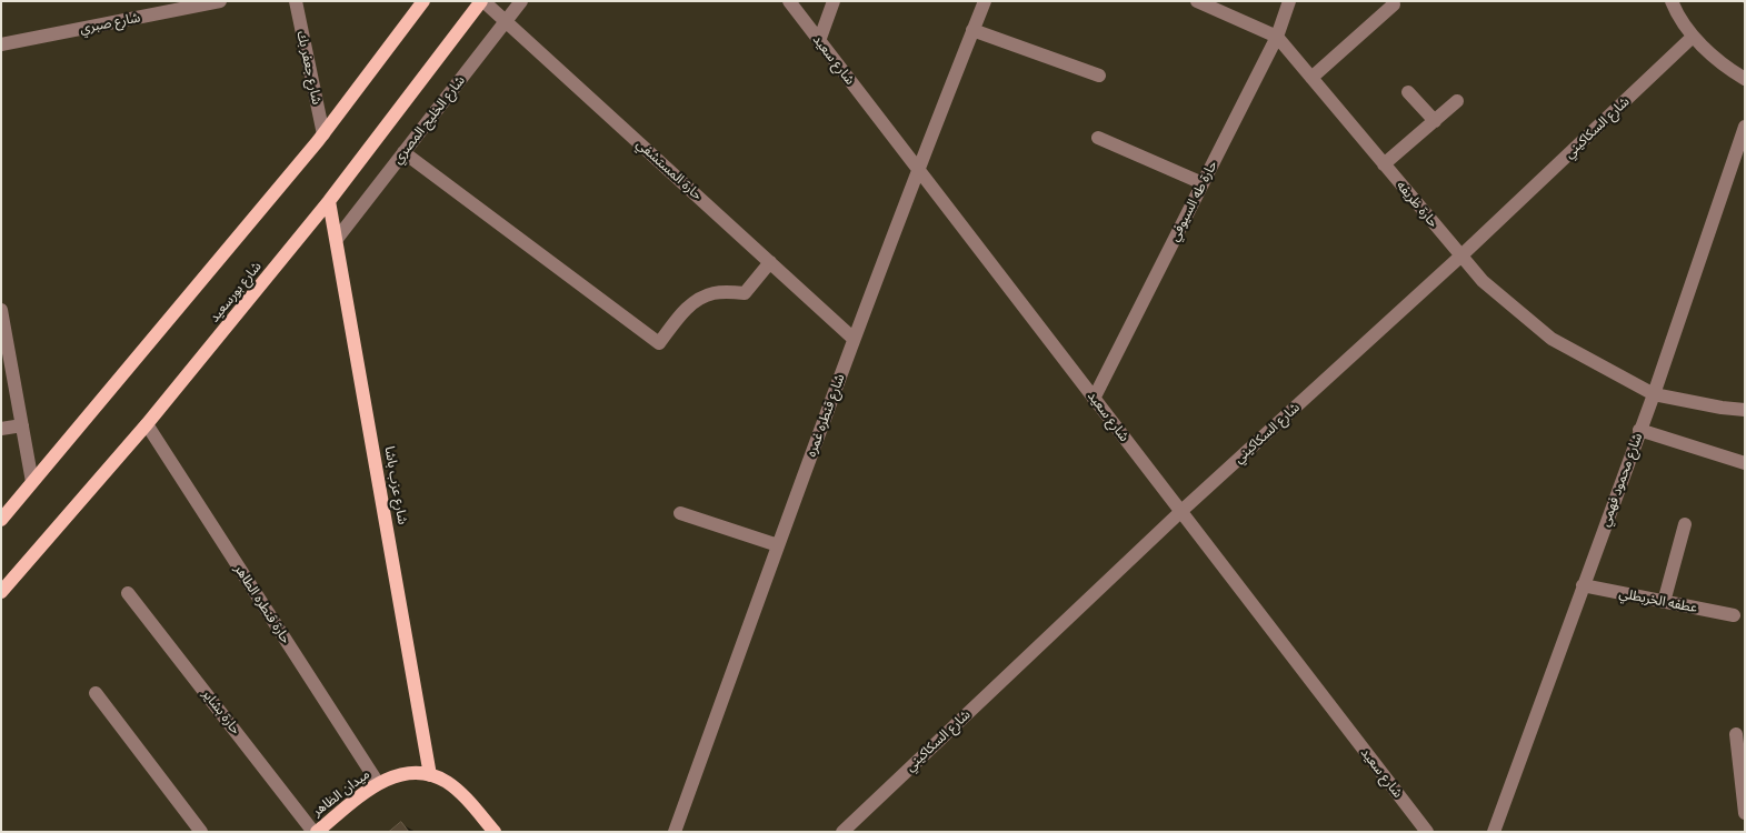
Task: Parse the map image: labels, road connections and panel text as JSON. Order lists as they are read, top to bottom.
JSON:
{
  "streets": {
    "main road": ["شارع بورسعيد", "شارع عزب باشا", "ميدان الظاهر"],
    "street": [
      "شارع صبري",
      "شارع سعيد",
      "شارع جعفر بك",
      "شارع الخليج المصري",
      "شارع السكاكيني",
      "حارة المستشفي",
      "حارة طه السيوفي",
      "حارة ظريفه",
      "شارع قنطره غمره",
      "شارع محمود فهمي",
      "عطفه الخربطلي",
      "حارة قنطره الطاهر",
      "حارة بشاير"
    ]
  },
  "crossings": [
    ["شارع سعيد", "شارع السكاكيني"],
    ["شارع سعيد", "حارة طه السيوفي"],
    ["شارع سعيد", "شارع قنطره غمره"],
    ["شارع الخليج المصري", "حارة المستشفي"],
    ["شارع الخليج المصري", "شارع عزب باشا"],
    ["شارع السكاكيني", "حارة ظريفه"],
    ["حارة المستشفي", "شارع بورسعيد"],
    ["حارة المستشفي", "شارع قنطره غمره"],
    ["حارة طه السيوفي", "حارة ظريفه"],
    ["حارة ظريفه", "شارع محمود فهمي"],
    ["شارع بورسعيد", "شارع عزب باشا"],
    ["شارع بورسعيد", "حارة قنطره الطاهر"],
    ["شارع محمود فهمي", "عطفه الخربطلي"],
    ["شارع عزب باشا", "ميدان الظاهر"],
    ["حارة قنطره الطاهر", "ميدان الظاهر"],
    ["حارة بشاير", "ميدان الظاهر"]
  ]
}
